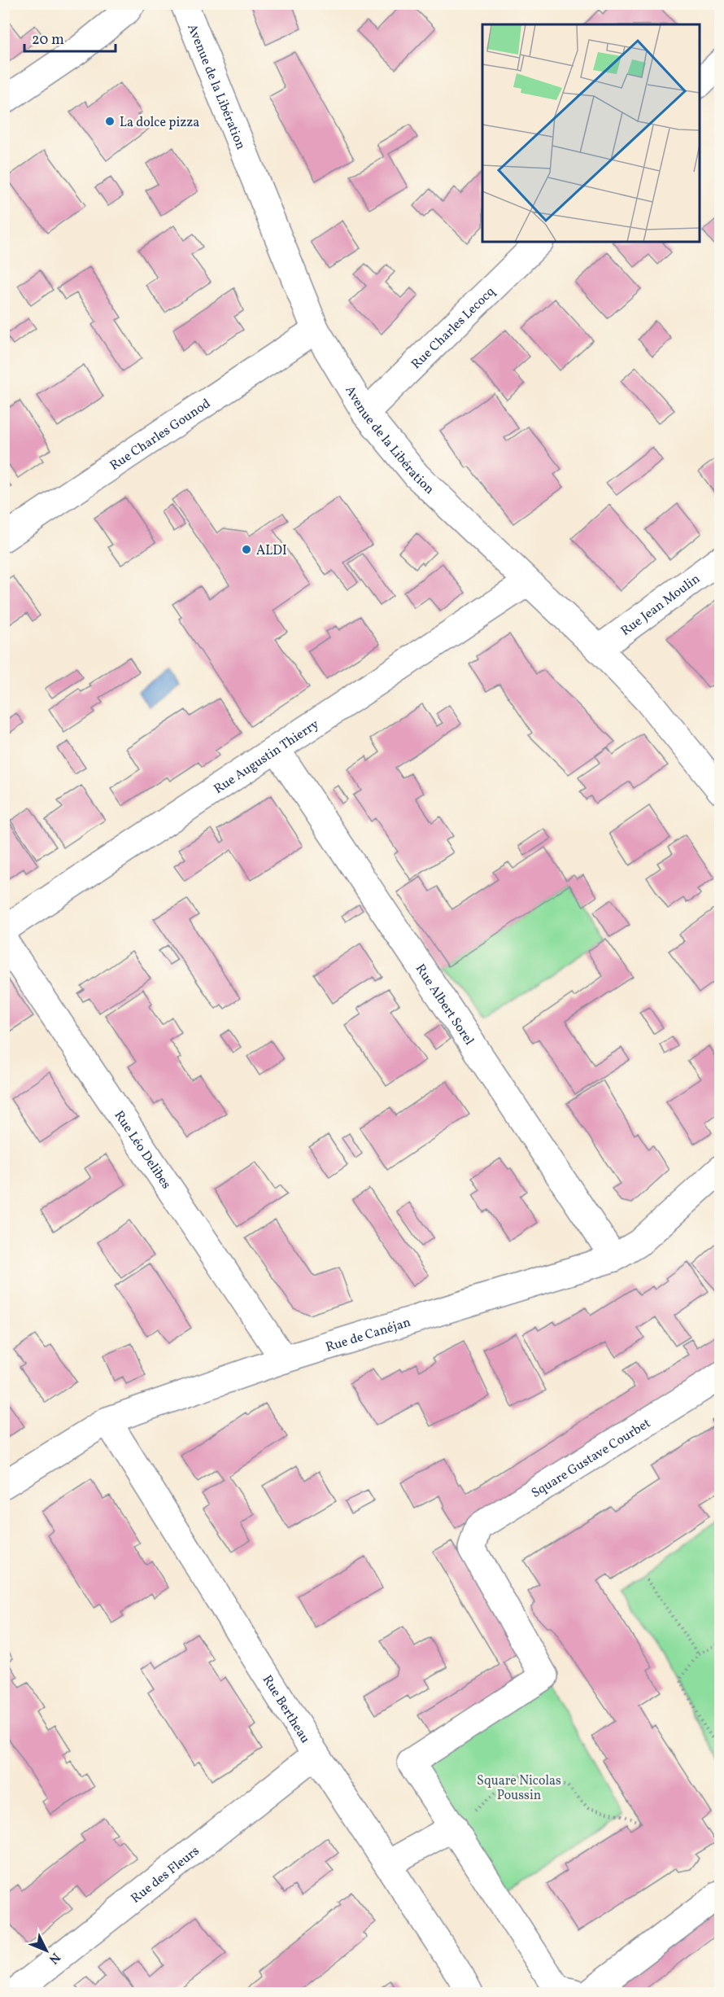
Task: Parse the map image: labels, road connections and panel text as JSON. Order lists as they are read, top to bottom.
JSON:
{
  "streets": {
    "street": [
      "Avenue de la Libération",
      "Rue Charles Lecocq",
      "Rue Charles Gounod",
      "Rue Jean Moulin",
      "Rue Augustin Thierry",
      "Rue Albert Sorel",
      "Rue Léo Delibes",
      "Rue de Canéjan",
      "Square Gustave Courbet",
      "Rue Bertheau",
      "Rue des Fleurs"
    ]
  },
  "crossings": [
    ["Avenue de la Libération", "Rue Charles Lecocq"],
    ["Avenue de la Libération", "Rue Charles Gounod"],
    ["Avenue de la Libération", "Rue Jean Moulin"],
    ["Avenue de la Libération", "Rue Augustin Thierry"],
    ["Rue Augustin Thierry", "Rue Albert Sorel"],
    ["Rue Albert Sorel", "Rue de Canéjan"],
    ["Rue Léo Delibes", "Rue de Canéjan"],
    ["Rue de Canéjan", "Rue Bertheau"],
    ["Rue Bertheau", "Rue des Fleurs"]
  ],
  "parks": ["Square Nicolas Poussin"],
  "places": ["La dolce pizza", "ALDI"],
  "scale_bar": "20 m",
  "north": "bottom right"
}
